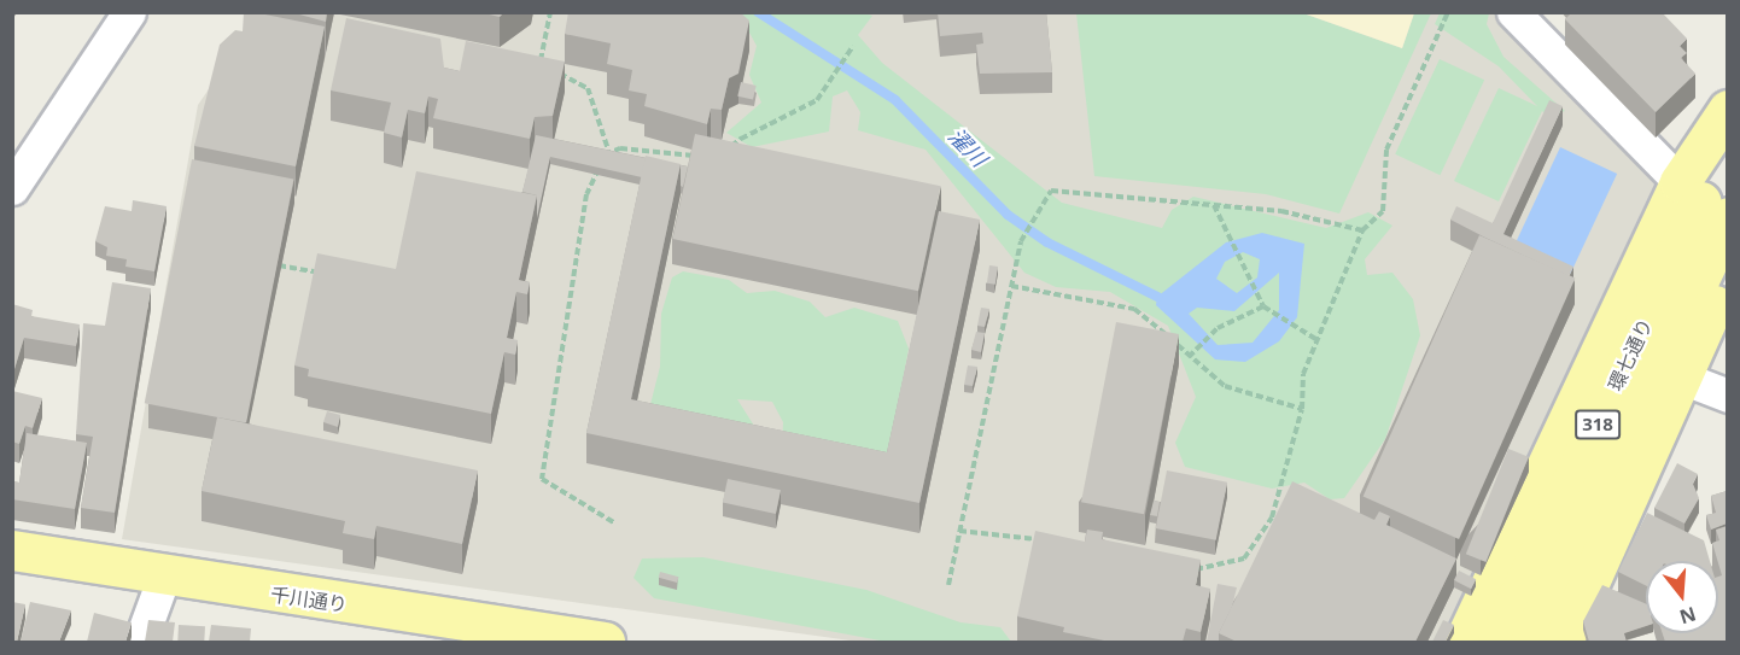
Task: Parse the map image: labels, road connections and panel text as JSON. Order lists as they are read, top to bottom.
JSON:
{
  "streets": {
    "main road": ["環七通り", "318", "千川通り"]
  },
  "water": ["濯川"],
  "north": "bottom"
}
